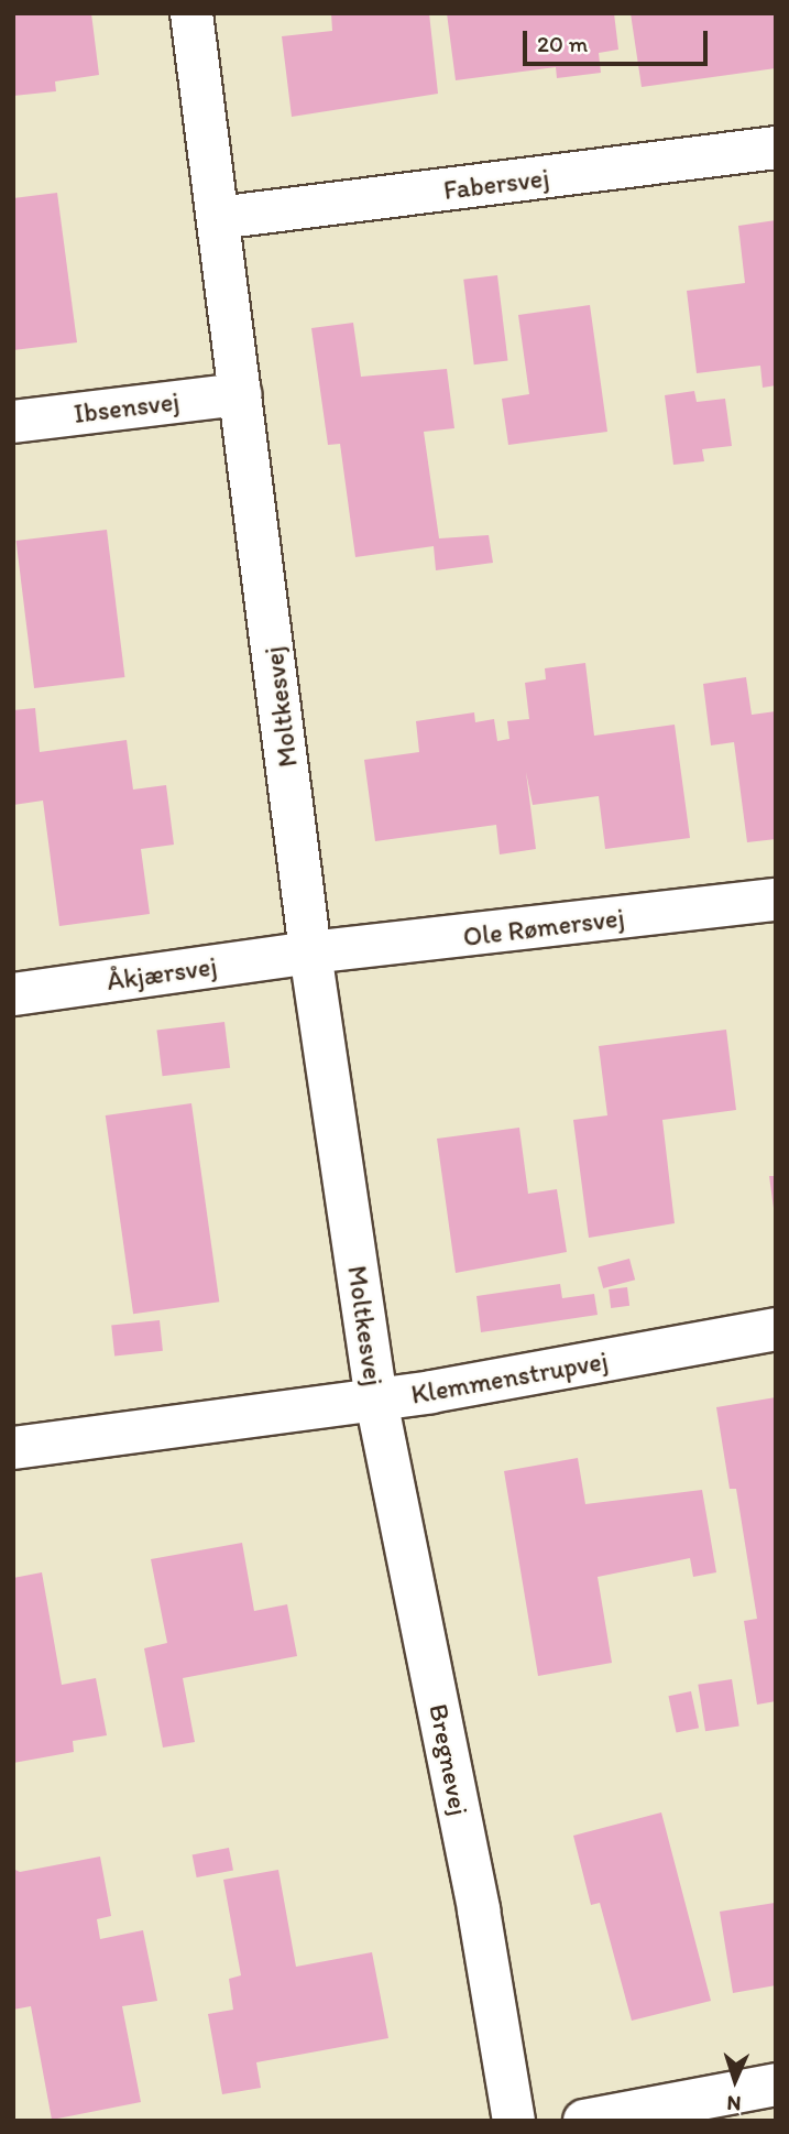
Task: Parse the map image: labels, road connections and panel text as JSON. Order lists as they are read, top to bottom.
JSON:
{
  "streets": {
    "street": [
      "Fabersvej",
      "Ibsensvej",
      "Moltkesvej",
      "Ole Rømersvej",
      "Åkjærsvej",
      "Klemmenstrupvej",
      "Bregnevej"
    ]
  },
  "crossings": [
    ["Fabersvej", "Moltkesvej"],
    ["Ibsensvej", "Moltkesvej"],
    ["Moltkesvej", "Ole Rømersvej"],
    ["Moltkesvej", "Åkjærsvej"],
    ["Moltkesvej", "Klemmenstrupvej"],
    ["Moltkesvej", "Bregnevej"],
    ["Ole Rømersvej", "Åkjærsvej"],
    ["Klemmenstrupvej", "Bregnevej"]
  ],
  "scale_bar": "20 m",
  "north": "bottom"
}
